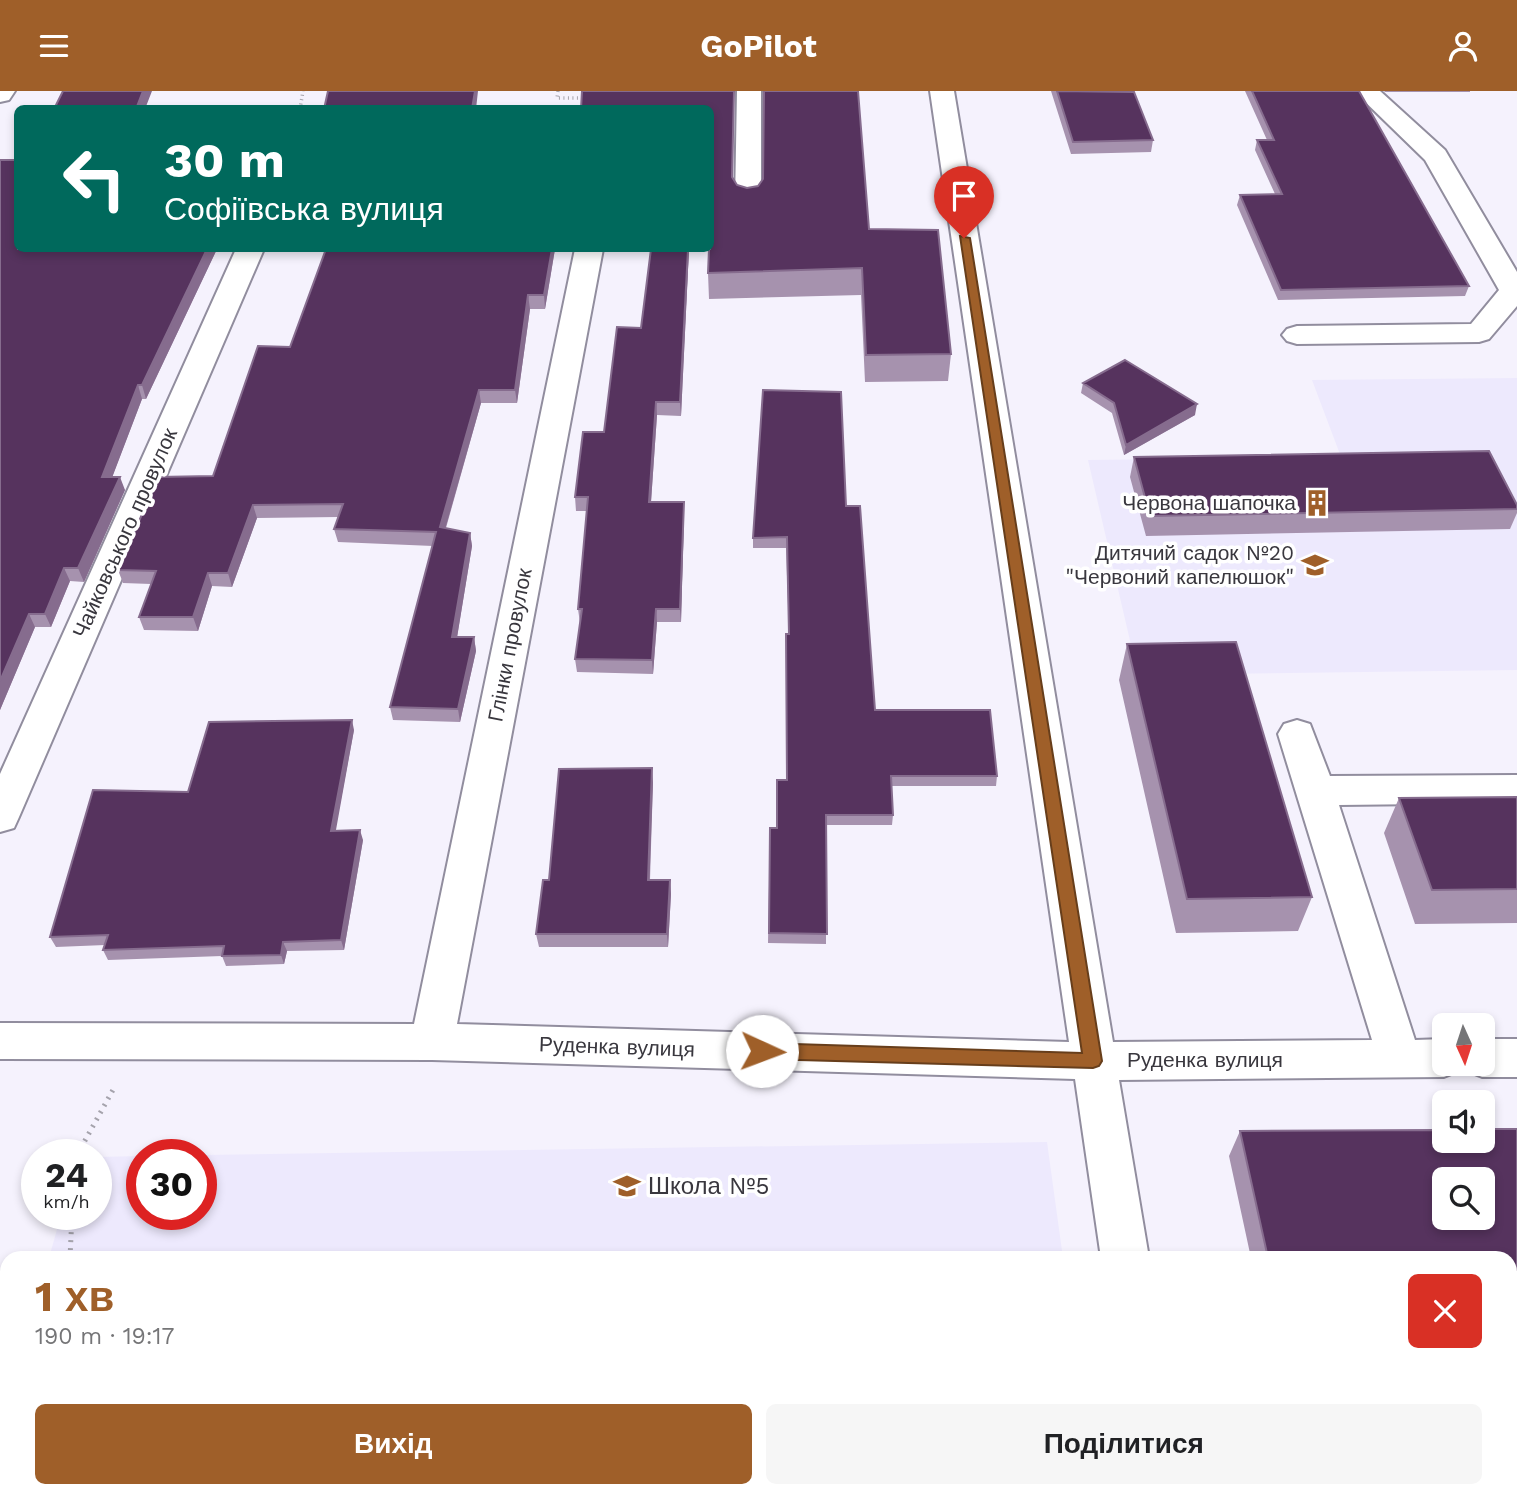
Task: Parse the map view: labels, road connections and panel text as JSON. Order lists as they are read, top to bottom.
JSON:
{
  "streets": {
    "street": ["Чайковського провулок", "Глінки провулок", "Руденка вулиця"]
  },
  "crossings": [
    ["Глінки провулок", "Руденка вулиця"]
  ],
  "places": {
    "building": ["Червона шапочка"],
    "school or university": ["Дитячий садок №20 \"Червоний капелюшок\"", "Школа №5"]
  },
  "north": "bottom",
  "page": {
    "header": "GoPilot",
    "turn": ["30 m", "Софіївська вулиця"],
    "speed": "24 km/h",
    "limit": "30",
    "heading": ["1 хв", "190 m · 19:17"],
    "buttons": ["Вихід", "Поділитися"]
  }
}
